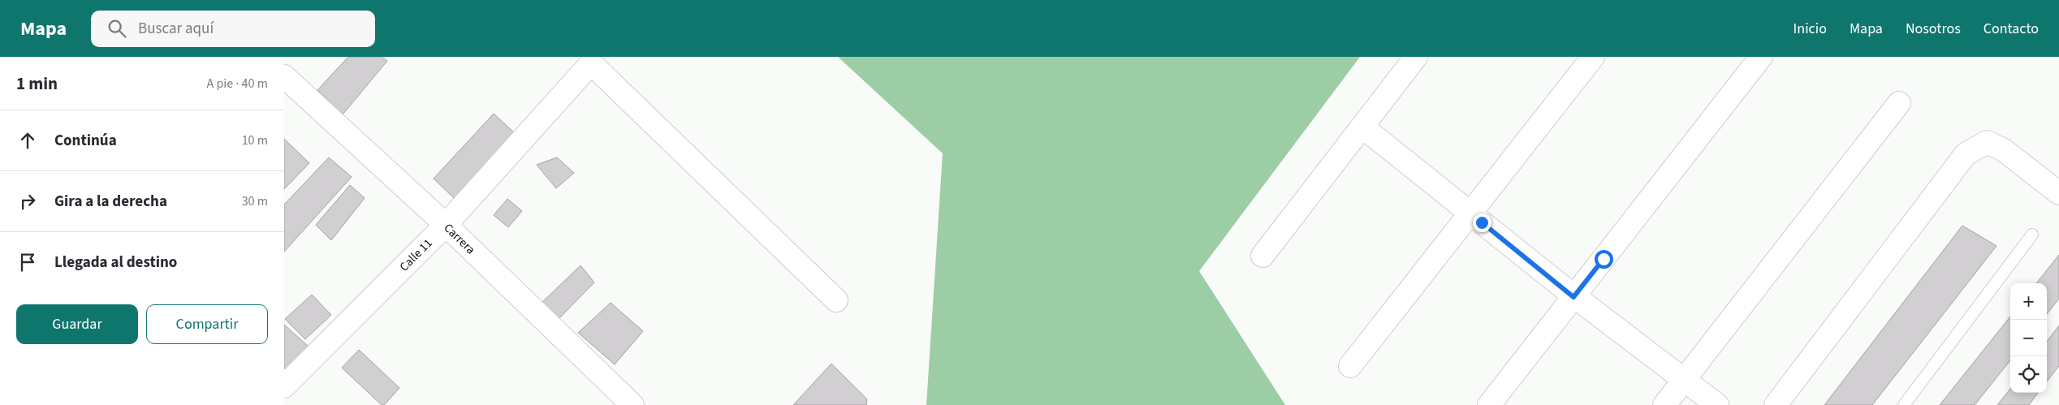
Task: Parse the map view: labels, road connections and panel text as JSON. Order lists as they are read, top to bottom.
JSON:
{
  "streets": {
    "street": ["Carrera", "Calle 11"]
  },
  "crossings": [
    ["Carrera", "Calle 11"]
  ],
  "page": {
    "header": "Mapa",
    "search": "Buscar aquí",
    "nav": [
      "Inicio",
      "Mapa",
      "Nosotros",
      "Contacto"
    ],
    "heading": ["1 min", "A pie · 40 m"],
    "list": [
      ["Continúa", "10 m"],
      ["Gira a la derecha", "30 m"],
      "Llegada al destino"
    ],
    "map_buttons": ["+", "−"],
    "buttons": ["Guardar", "Compartir"]
  }
}
